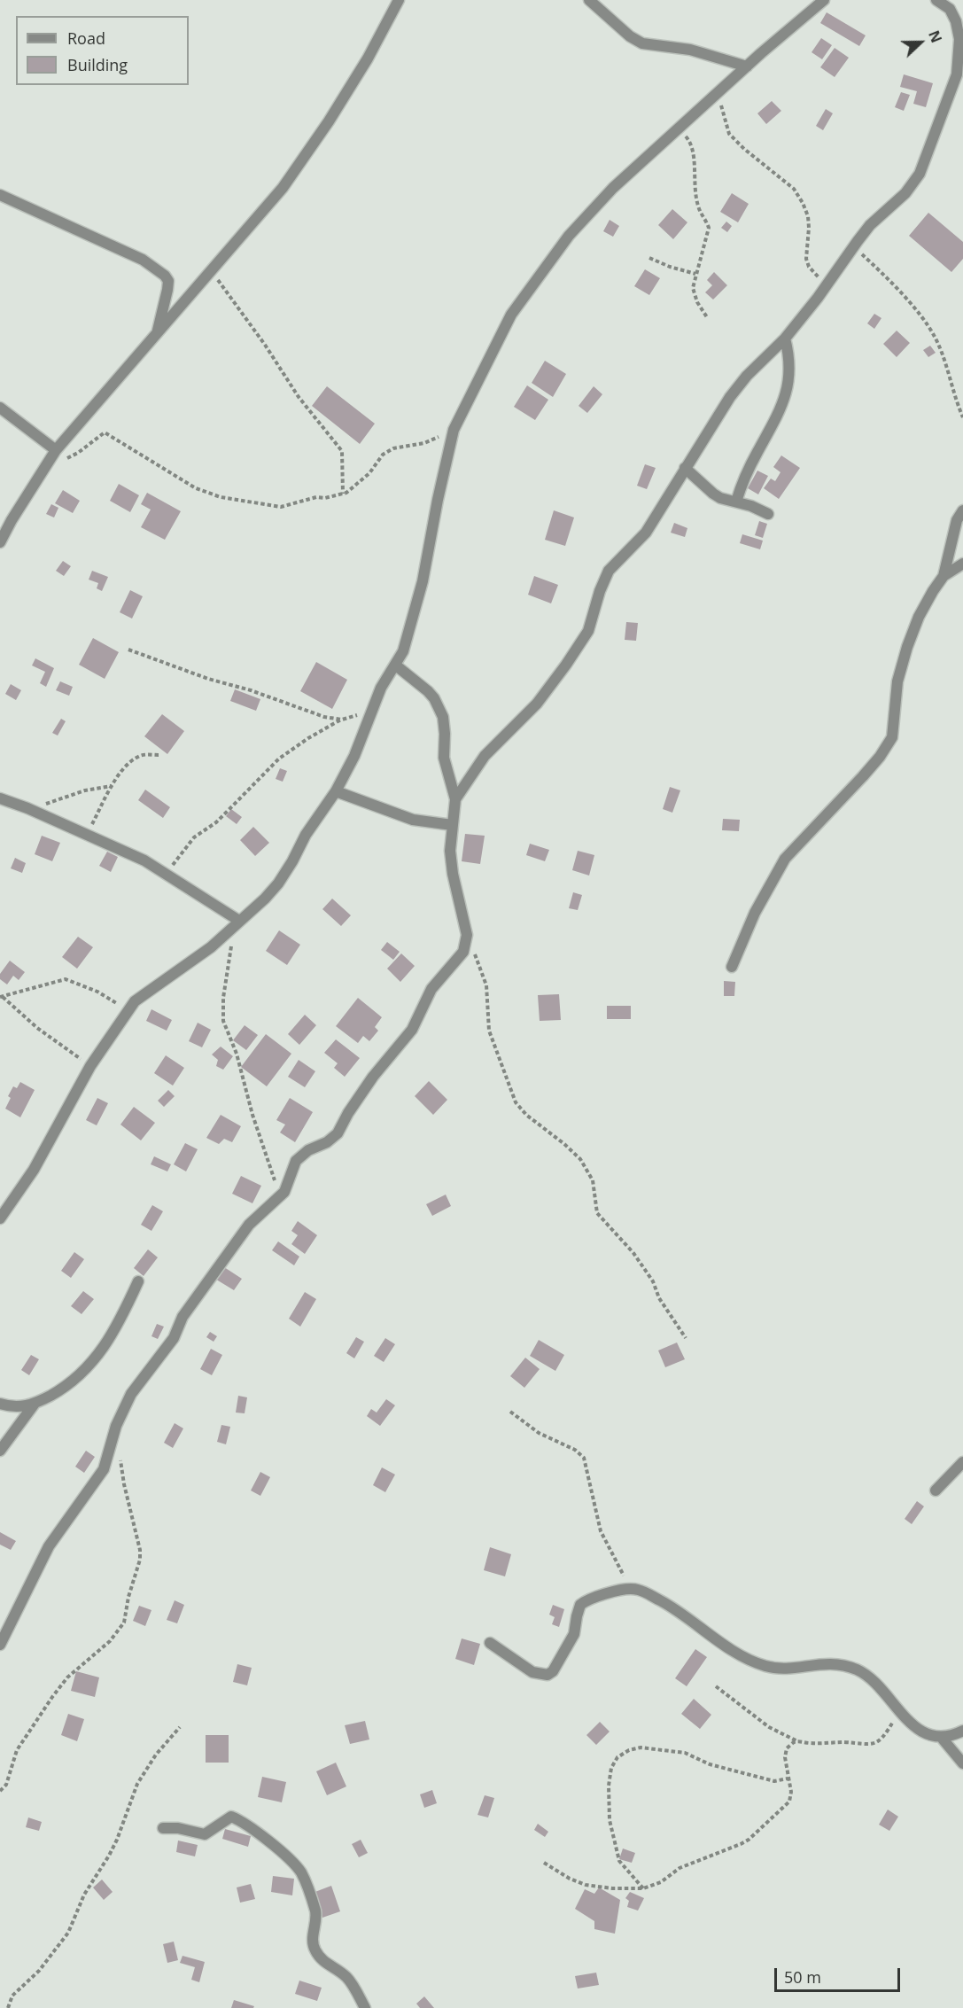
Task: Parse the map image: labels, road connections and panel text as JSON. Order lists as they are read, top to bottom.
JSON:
{
  "legend": ["Road", "Building"],
  "scale_bar": "50 m",
  "north": "right"
}
